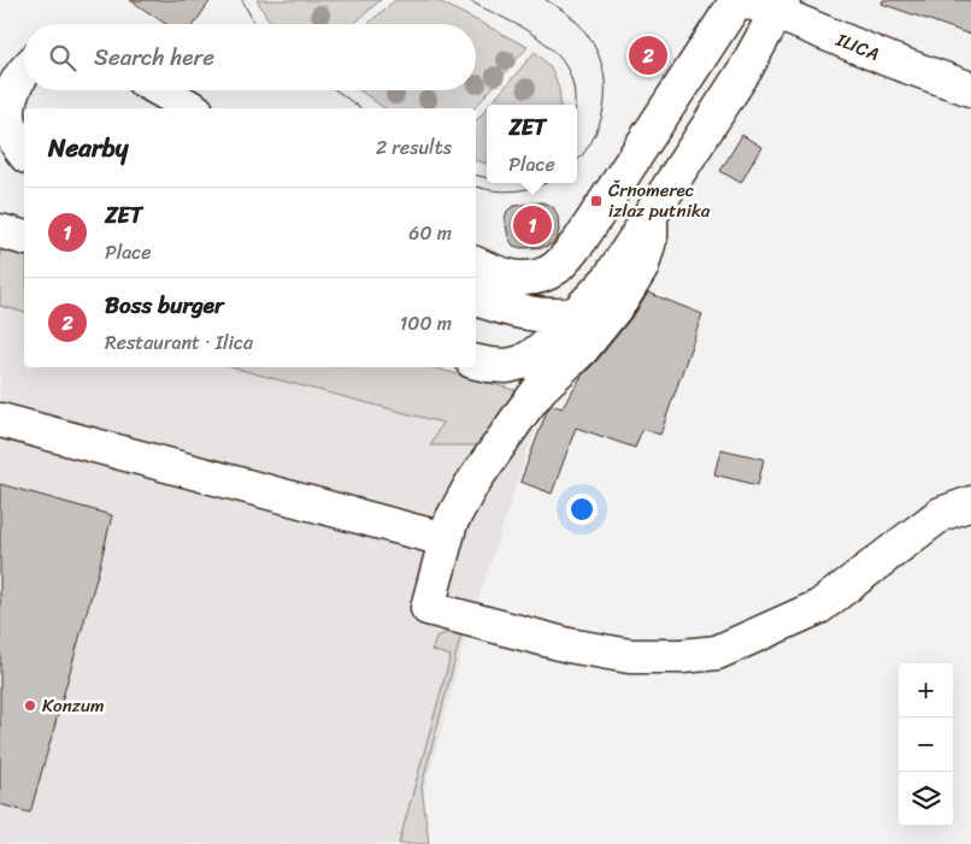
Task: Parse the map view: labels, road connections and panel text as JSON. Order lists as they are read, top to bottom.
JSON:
{
  "streets": {
    "main road": ["ILICA"]
  },
  "places": {
    "transit": ["Črnomerec izlaz putnika"],
    "other": ["Konzum"]
  },
  "page": {
    "search": "Search here",
    "pins": ["2", "1"],
    "popup": ["ZET", "Place"],
    "heading": ["Nearby", "2 results"],
    "list": [
      {
        "mark": "1",
        "name": "ZET",
        "note": "Place",
        "value": "60 m"
      },
      {
        "mark": "2",
        "name": "Boss burger",
        "note": "Restaurant · Ilica",
        "value": "100 m"
      }
    ],
    "map_buttons": ["+", "−"]
  }
}
